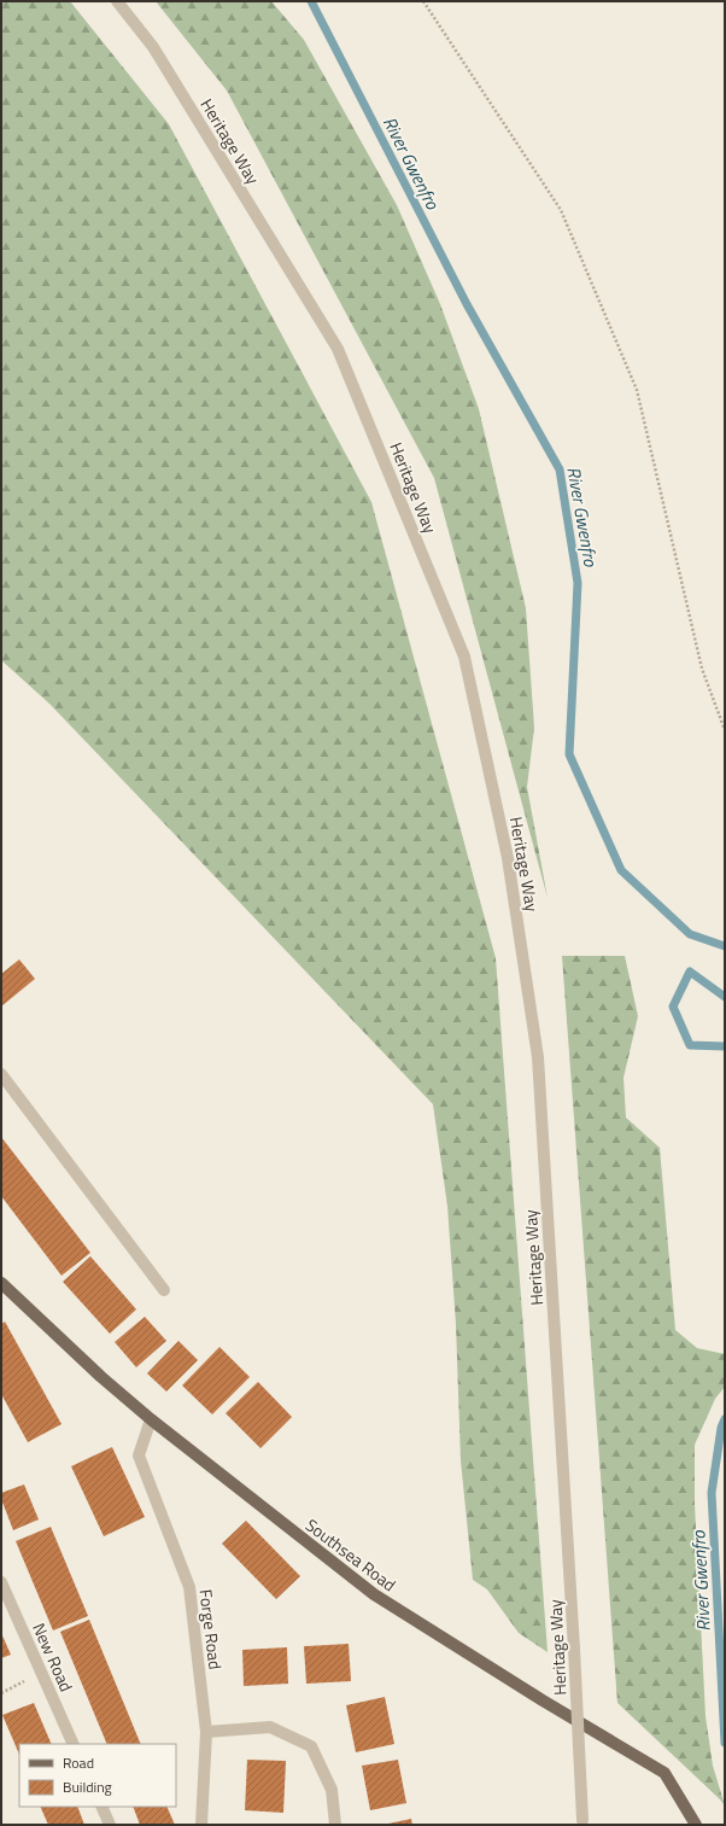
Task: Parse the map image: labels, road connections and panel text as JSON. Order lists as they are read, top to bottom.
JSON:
{
  "streets": {
    "main road": ["Southsea Road"],
    "street": ["Heritage Way", "Forge Road", "New Road"]
  },
  "crossings": [
    ["Southsea Road", "Forge Road"]
  ],
  "water": ["River Gwenfro"],
  "legend": ["Road", "Building"]
}
